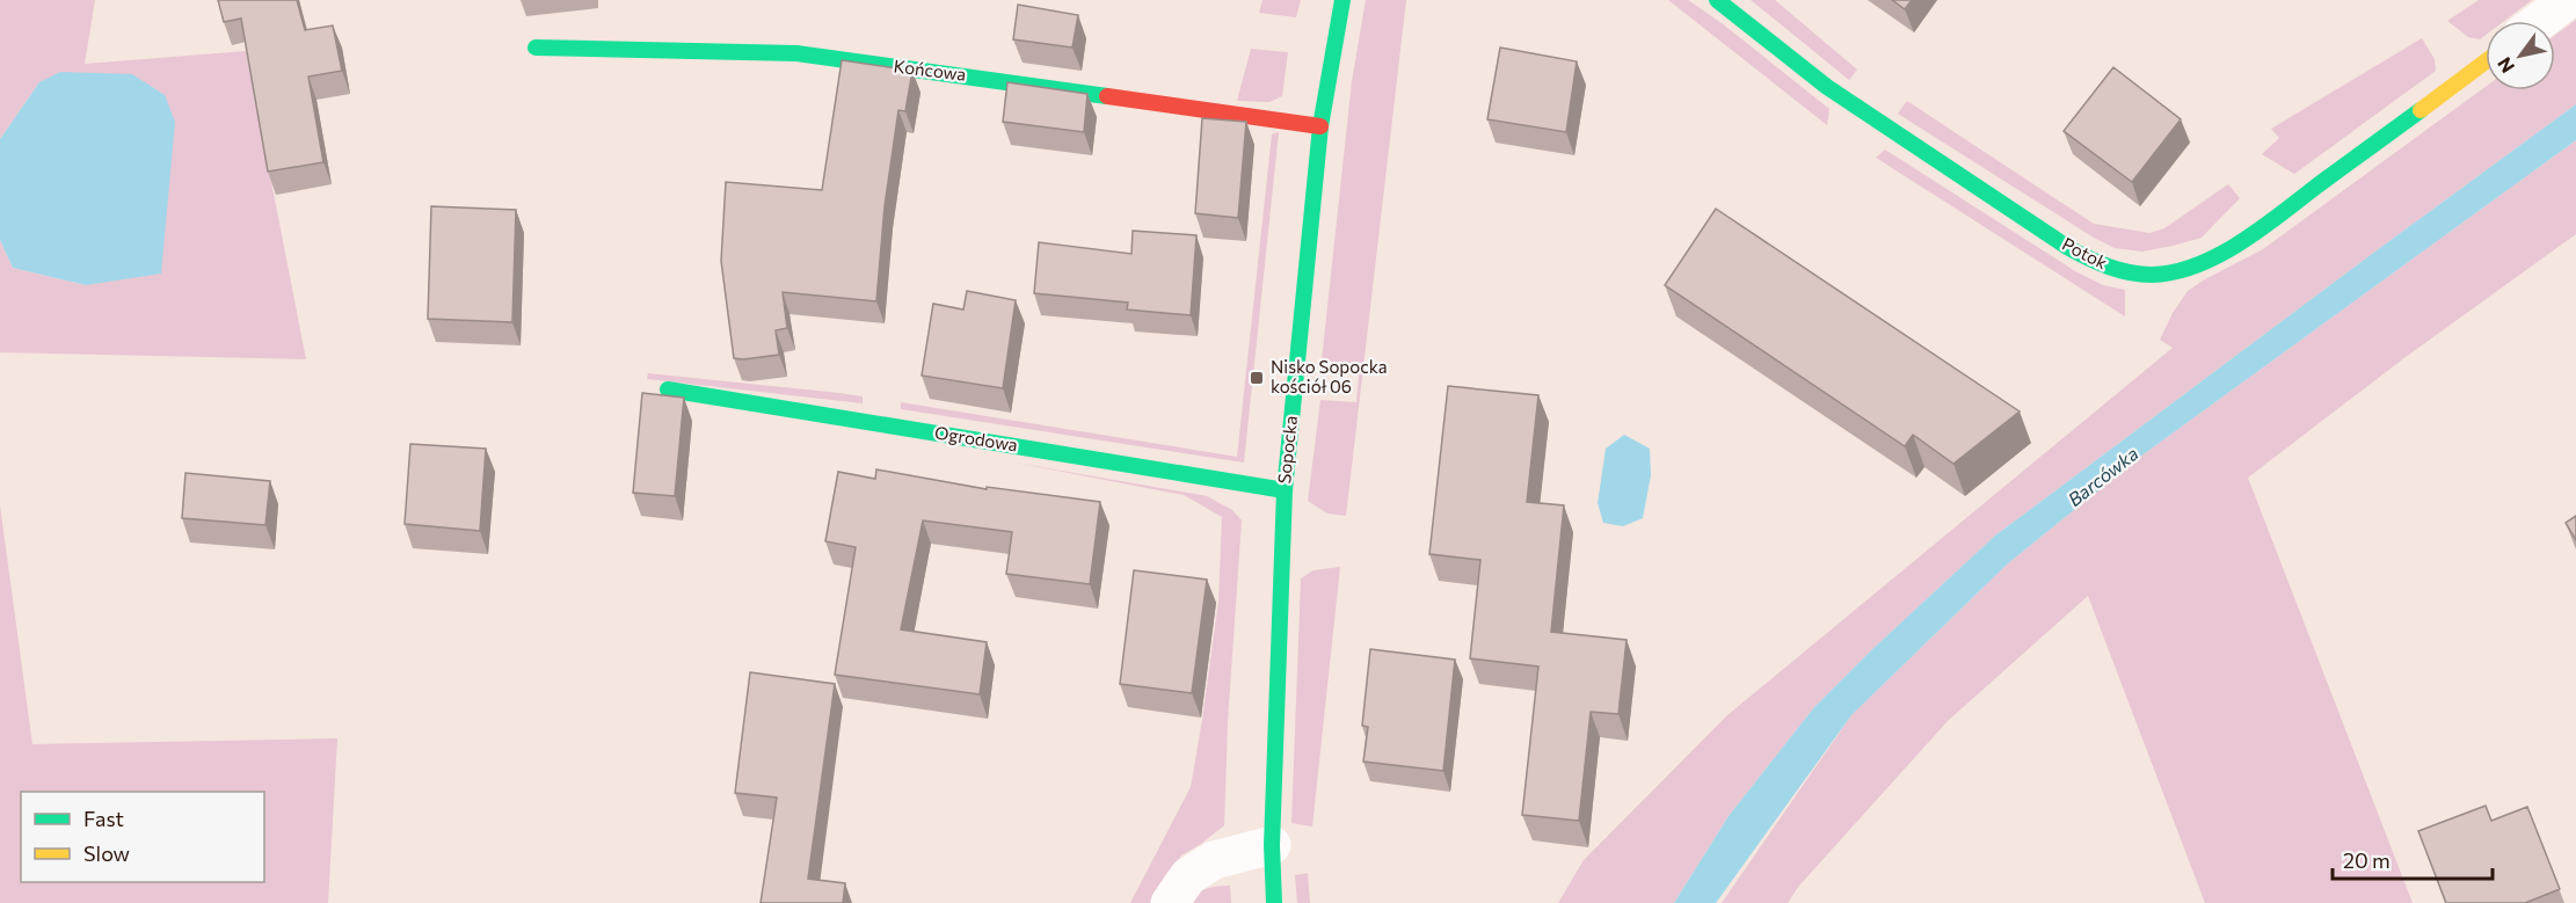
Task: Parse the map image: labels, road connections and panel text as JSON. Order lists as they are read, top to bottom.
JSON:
{
  "streets": {
    "street": [
      "Końcowa",
      "Potok",
      "Ogrodowa",
      "Sopocka"
    ]
  },
  "crossings": [
    ["Końcowa", "Sopocka"],
    ["Ogrodowa", "Sopocka"]
  ],
  "water": ["Barcówka"],
  "places": {
    "transit": ["Nisko Sopocka kościół 06"]
  },
  "legend": ["Fast", "Slow"],
  "scale_bar": "20 m",
  "north": "bottom left"
}
